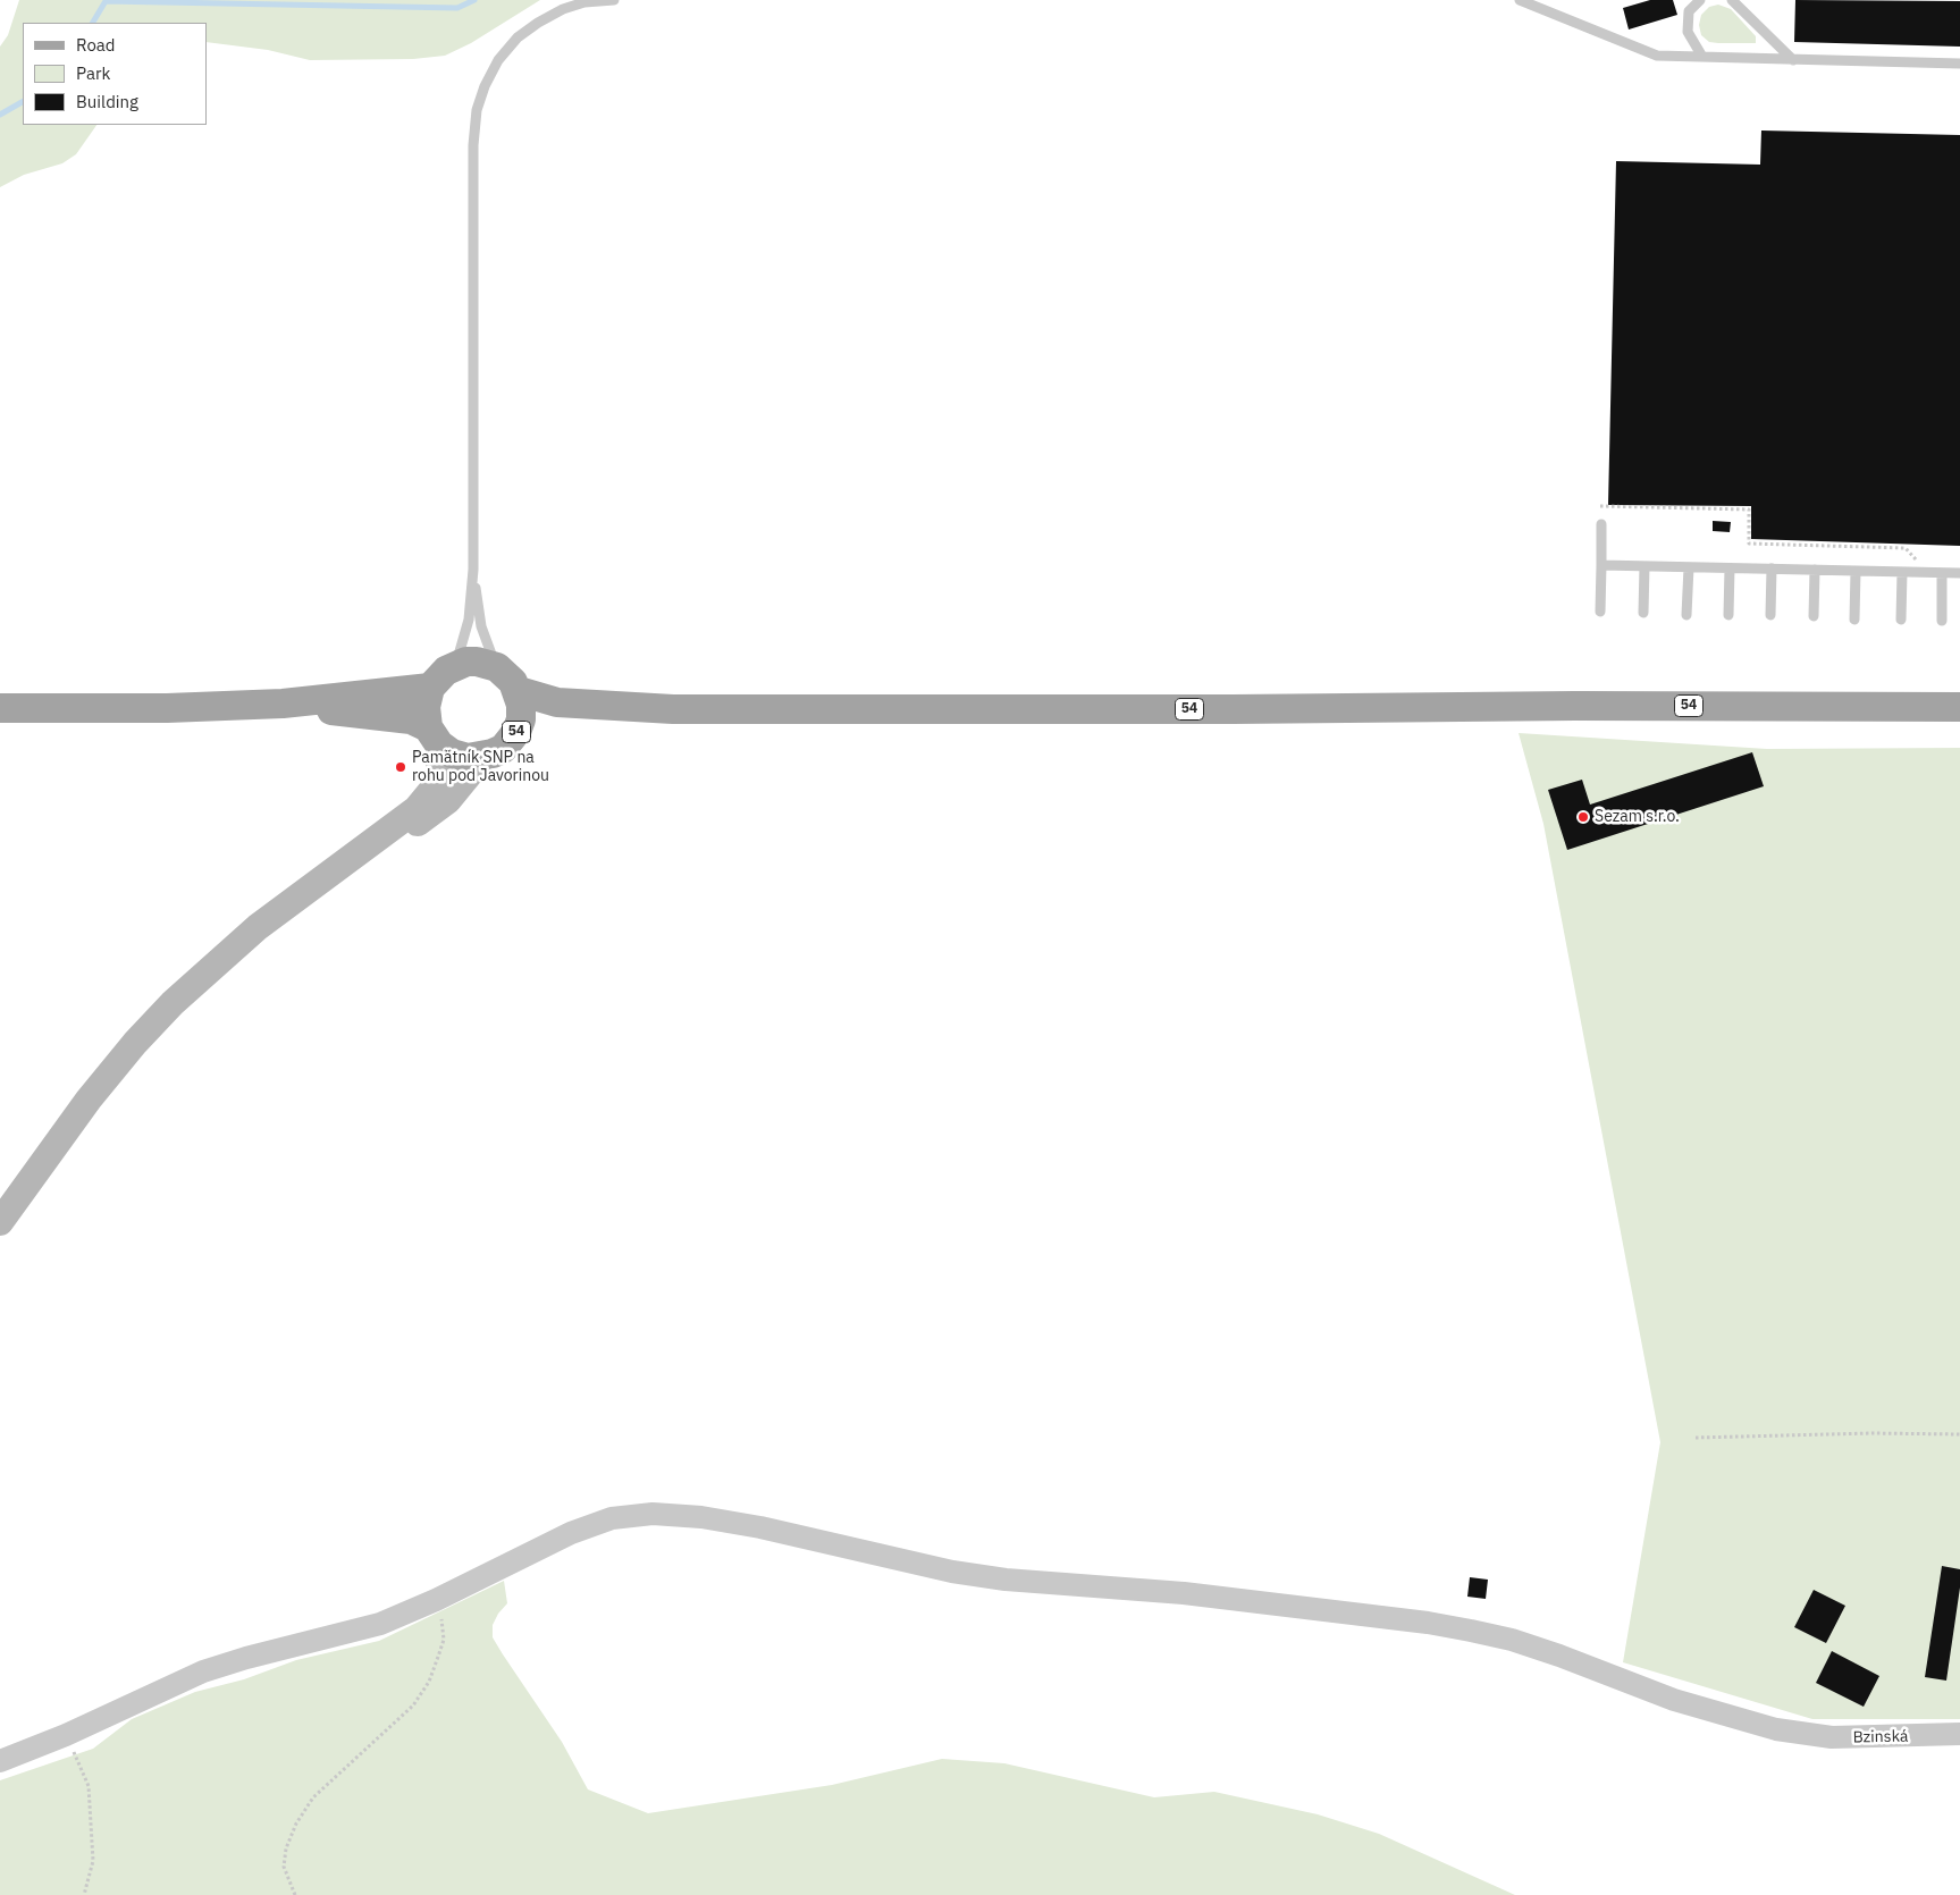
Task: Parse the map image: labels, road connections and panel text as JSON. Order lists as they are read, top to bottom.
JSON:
{
  "streets": {
    "main road": ["54"],
    "street": ["Bzinská"]
  },
  "places": ["Pamätník SNP na rohu pod Javorinou", "Sezam s.r.o."],
  "legend": ["Road", "Park", "Building"]
}
